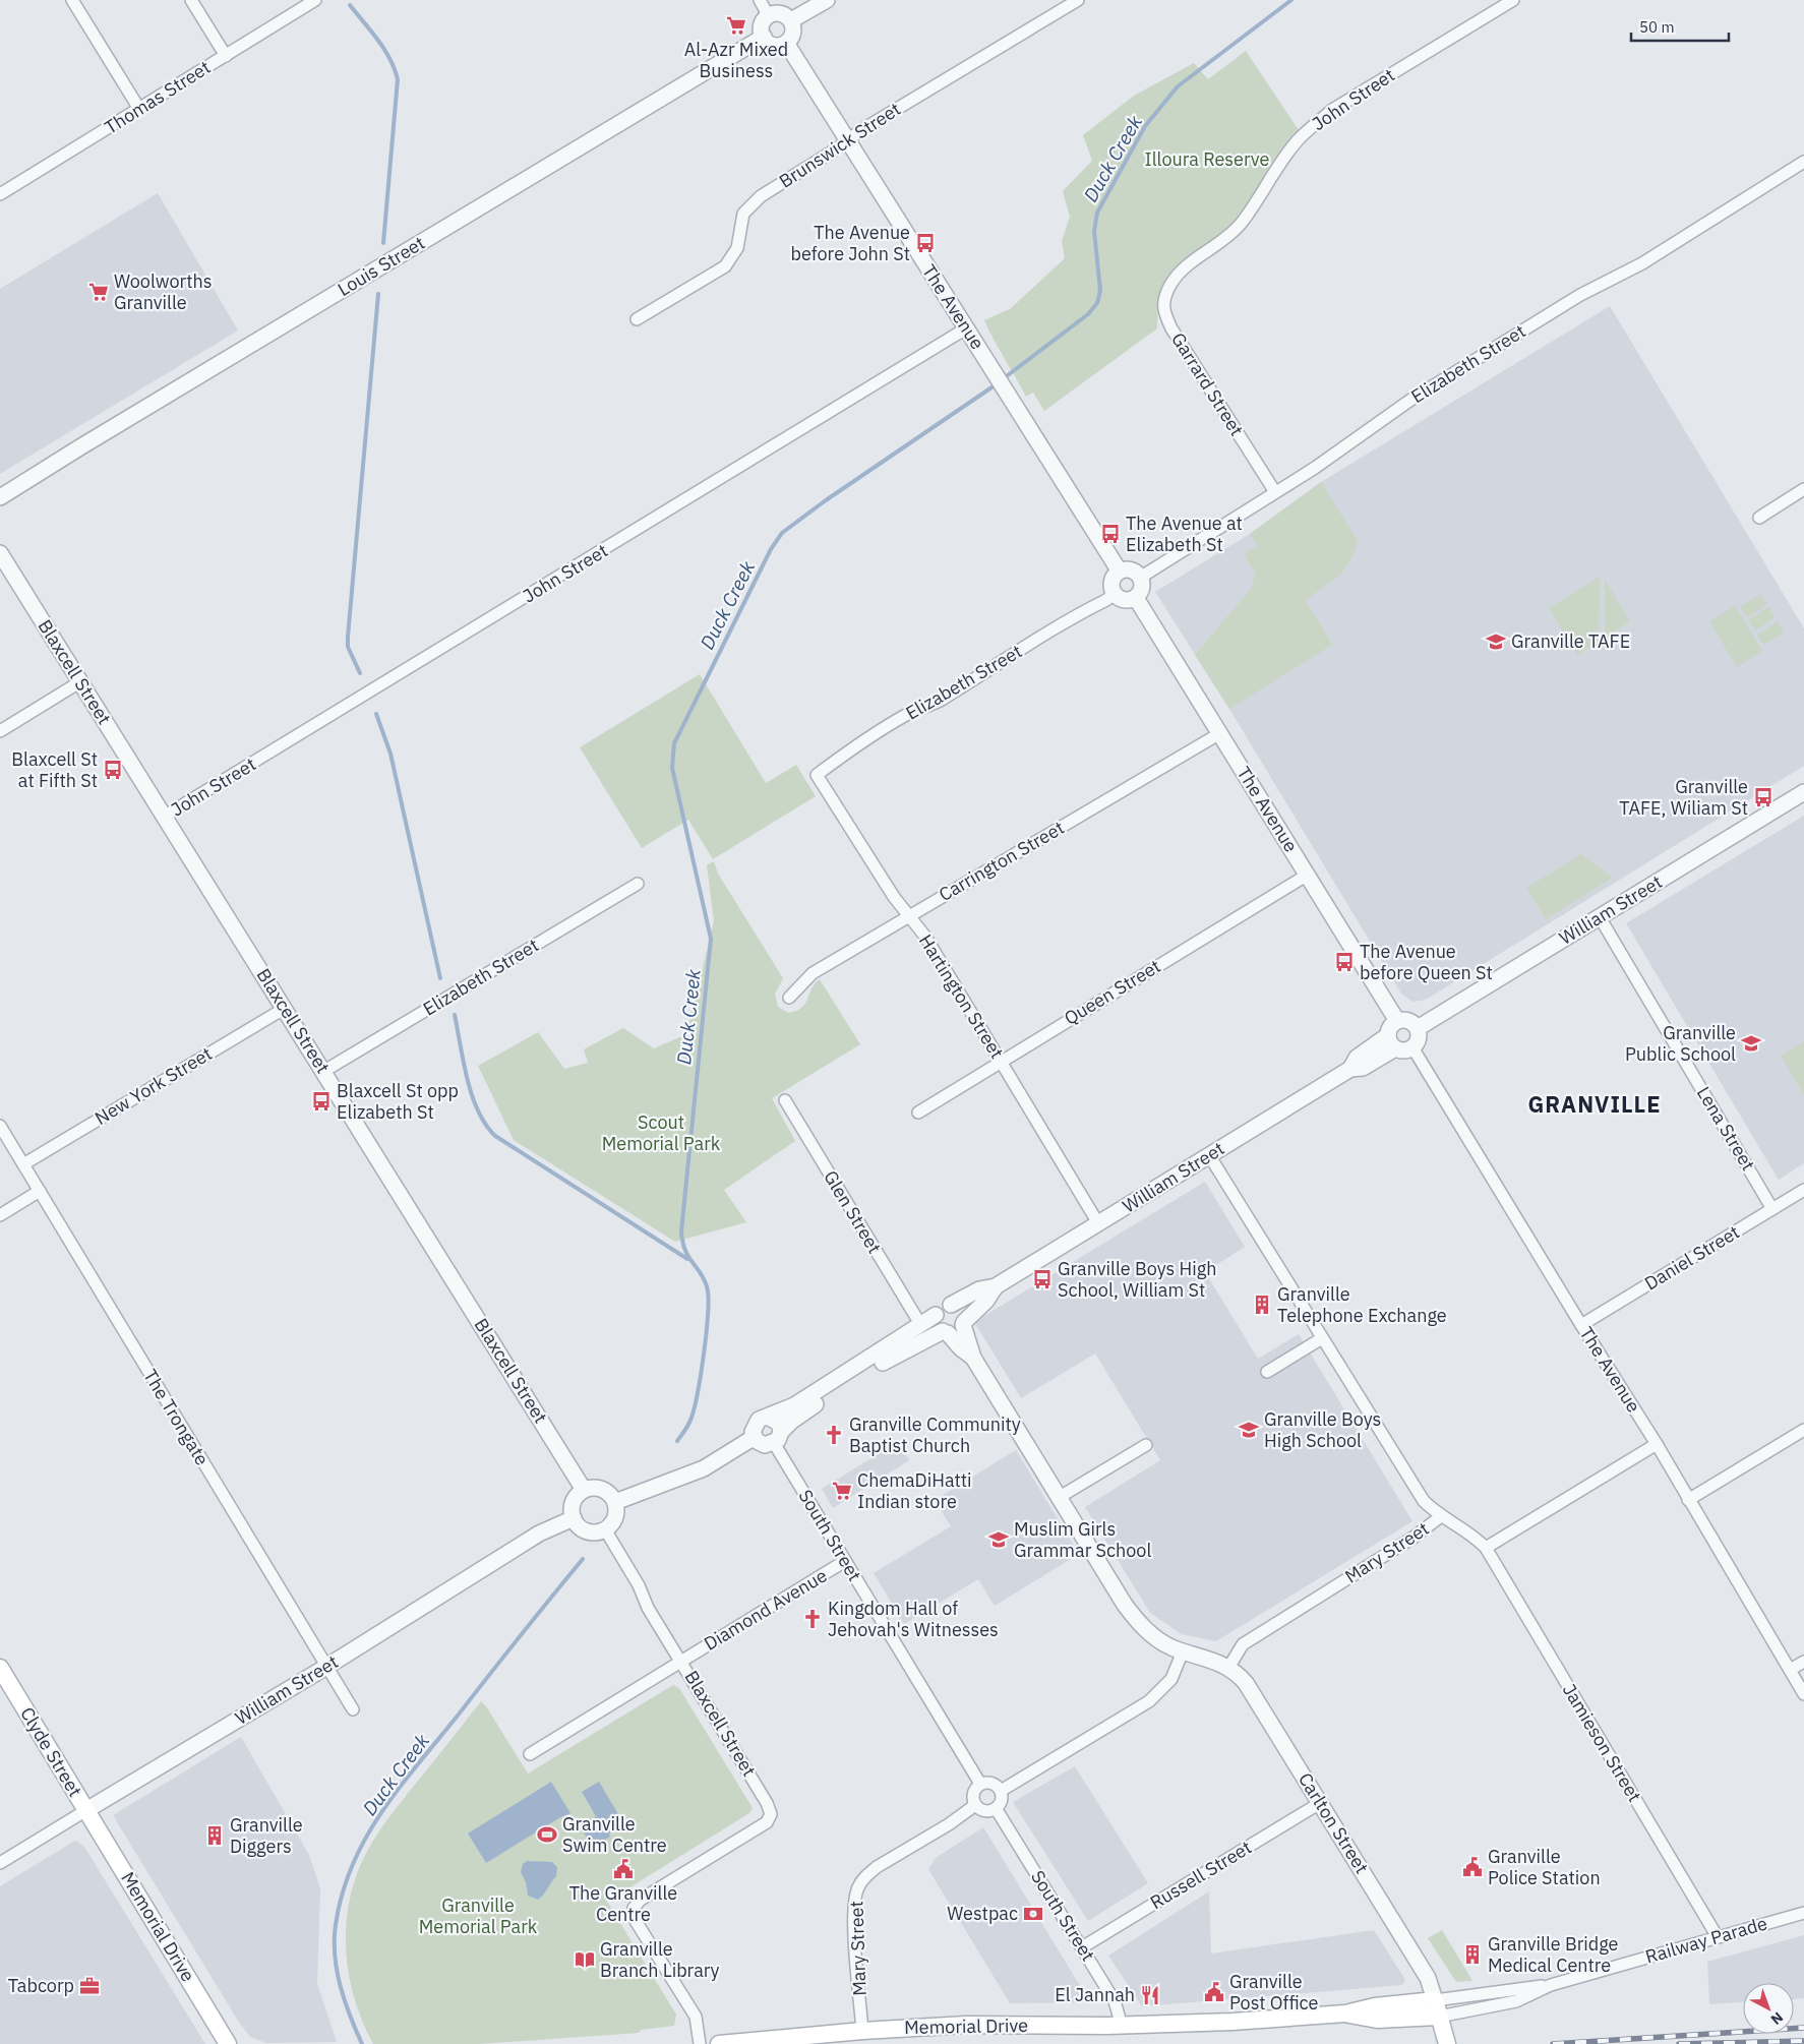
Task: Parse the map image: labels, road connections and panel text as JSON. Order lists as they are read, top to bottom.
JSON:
{
  "streets": {
    "main road": ["Clyde Street", "Memorial Drive", "Railway Parade"],
    "street": [
      "Thomas Street",
      "John Street",
      "Brunswick Street",
      "Louis Street",
      "The Avenue",
      "Elizabeth Street",
      "Garrard Street",
      "Blaxcell Street",
      "Carrington Street",
      "William Street",
      "Queen Street",
      "Hartington Street",
      "New York Street",
      "Lena Street",
      "Glen Street",
      "Daniel Street",
      "The Trongate",
      "South Street",
      "Mary Street",
      "Diamond Avenue",
      "Jamieson Street",
      "Carlton Street",
      "Russell Street"
    ]
  },
  "crossings": [
    ["John Street", "The Avenue"],
    ["John Street", "Garrard Street"],
    ["John Street", "Blaxcell Street"],
    ["Brunswick Street", "The Avenue"],
    ["Louis Street", "The Avenue"],
    ["The Avenue", "Elizabeth Street"],
    ["The Avenue", "Carrington Street"],
    ["The Avenue", "William Street"],
    ["The Avenue", "Queen Street"],
    ["The Avenue", "Daniel Street"],
    ["Elizabeth Street", "Garrard Street"],
    ["Elizabeth Street", "Blaxcell Street"],
    ["Elizabeth Street", "Hartington Street"],
    ["Blaxcell Street", "William Street"],
    ["Blaxcell Street", "New York Street"],
    ["Blaxcell Street", "Diamond Avenue"],
    ["Carrington Street", "Hartington Street"],
    ["William Street", "Hartington Street"],
    ["William Street", "Lena Street"],
    ["William Street", "The Trongate"],
    ["William Street", "Clyde Street"],
    ["William Street", "Memorial Drive"],
    ["Queen Street", "Hartington Street"],
    ["New York Street", "The Trongate"],
    ["Lena Street", "Daniel Street"],
    ["South Street", "Mary Street"],
    ["South Street", "Diamond Avenue"],
    ["South Street", "Russell Street"],
    ["South Street", "Memorial Drive"],
    ["South Street", "Railway Parade"],
    ["Mary Street", "Jamieson Street"],
    ["Mary Street", "Carlton Street"],
    ["Mary Street", "Memorial Drive"],
    ["Jamieson Street", "Railway Parade"],
    ["Clyde Street", "Memorial Drive"],
    ["Carlton Street", "Russell Street"],
    ["Carlton Street", "Railway Parade"],
    ["Memorial Drive", "Railway Parade"]
  ],
  "districts": ["GRANVILLE"],
  "water": ["Duck Creek"],
  "parks": ["Illoura Reserve", "Scout Memorial Park", "Granville Memorial Park"],
  "places": {
    "supermarket": ["Al-Azr Mixed Business", "Woolworths Granville", "ChemaDiHatti Indian store"],
    "bus stop": [
      "The Avenue before John St",
      "The Avenue at Elizabeth St",
      "Blaxcell St at Fifth St",
      "Granville TAFE, Wiliam St",
      "The Avenue before Queen St",
      "Blaxcell St opp Elizabeth St",
      "Granville Boys High School, William St"
    ],
    "school or university": [
      "Granville TAFE",
      "Granville Public School",
      "Granville Boys High School",
      "Muslim Girls Grammar School"
    ],
    "building": ["Granville Telephone Exchange", "Granville Diggers", "Granville Bridge Medical Centre"],
    "church": ["Granville Community Baptist Church", "Kingdom Hall of Jehovah's Witnesses"],
    "sports": ["Granville Swim Centre"],
    "public building": ["Granville Police Station", "The Granville Centre", "Granville Post Office"],
    "bank": ["Westpac"],
    "library": ["Granville Branch Library"],
    "office": ["Tabcorp"],
    "restaurant": ["El Jannah"]
  },
  "scale_bar": "50 m",
  "north": "bottom right"
}
